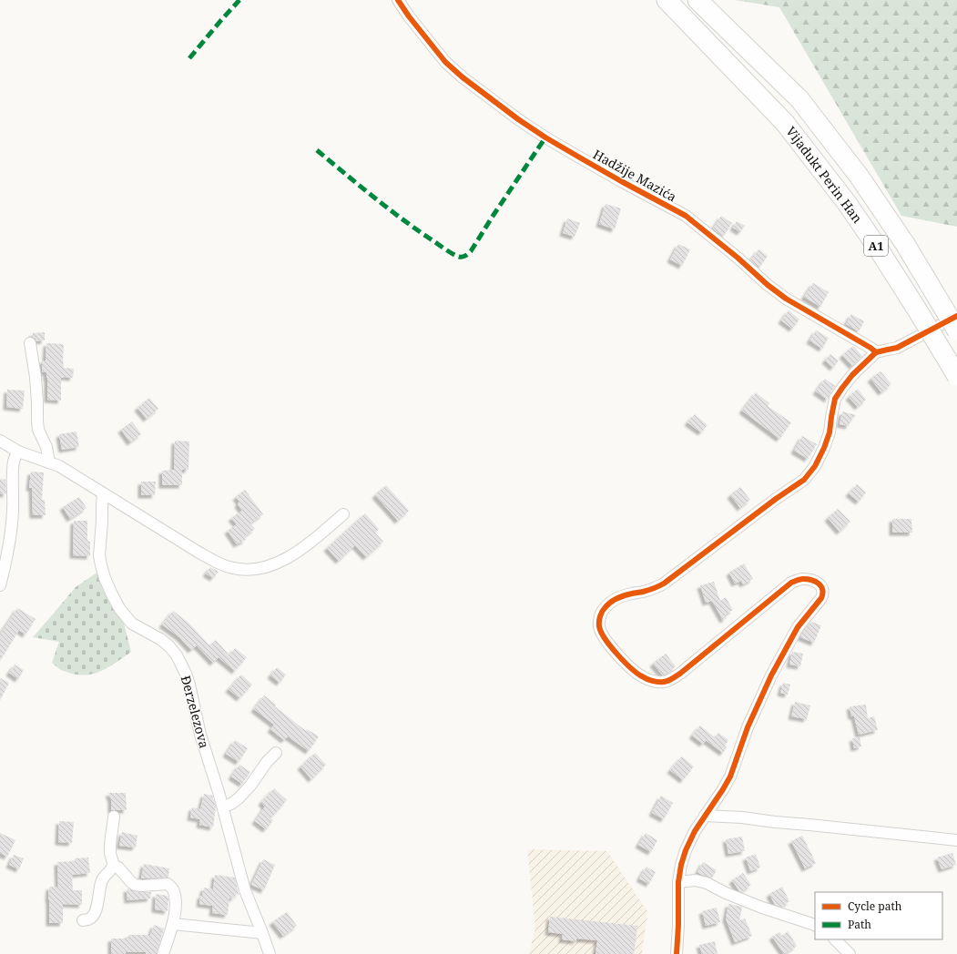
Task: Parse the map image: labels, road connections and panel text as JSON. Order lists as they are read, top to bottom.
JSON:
{
  "streets": {
    "highway": ["Vijadukt Perin Han", "A1"],
    "street": ["Hadžije Mazića", "Đerzelezova"]
  },
  "legend": ["Cycle path", "Path"]
}
